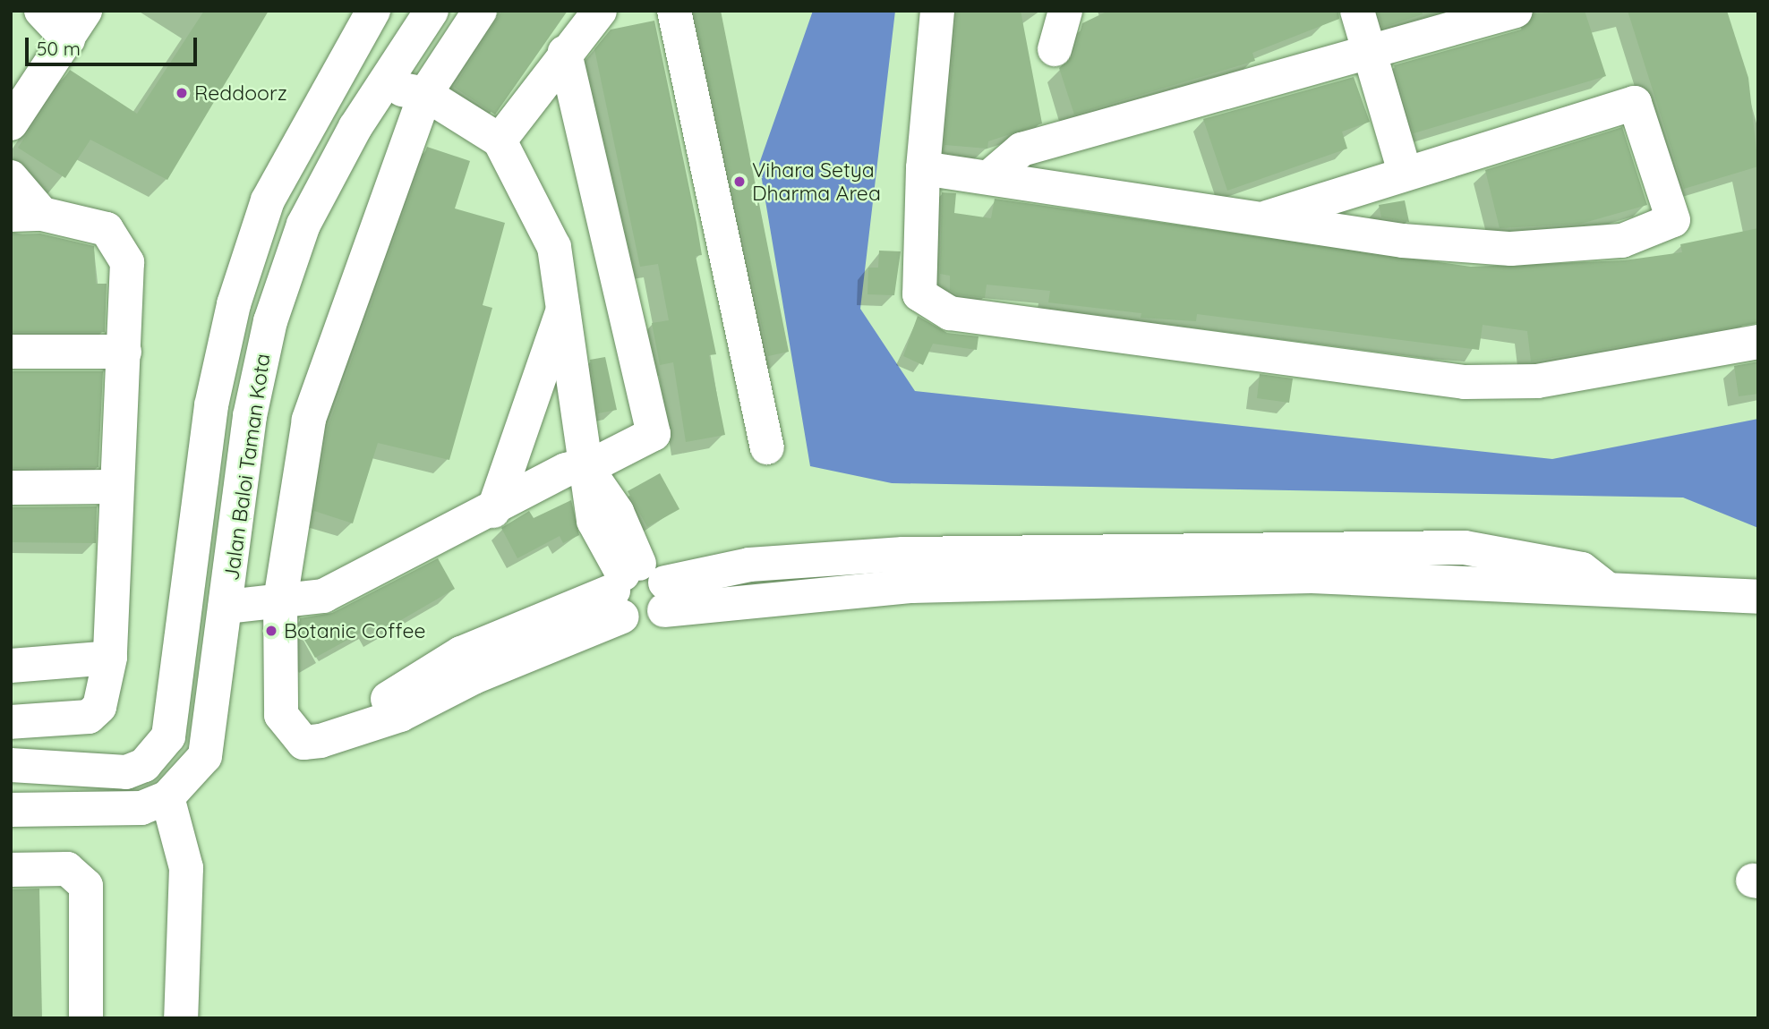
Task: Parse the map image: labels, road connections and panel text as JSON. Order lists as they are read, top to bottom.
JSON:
{
  "streets": {
    "main road": ["Jalan Baloi Taman Kota"]
  },
  "places": ["Reddoorz", "Vihara Setya Dharma Area", "Botanic Coffee"],
  "scale_bar": "50 m"
}
